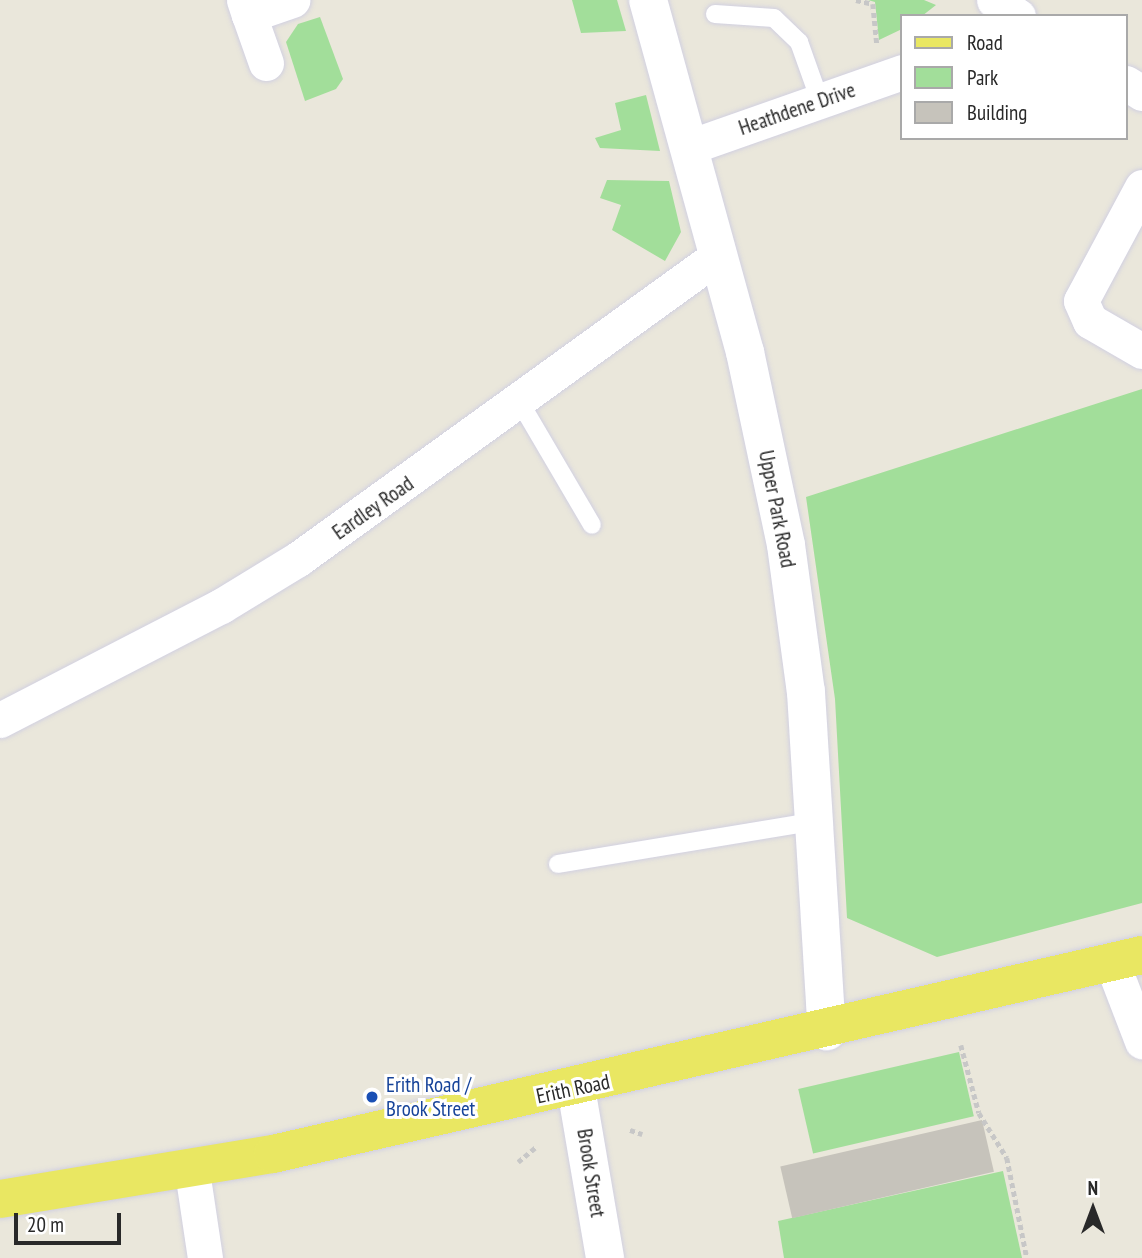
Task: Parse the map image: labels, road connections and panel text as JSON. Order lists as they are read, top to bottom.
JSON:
{
  "streets": {
    "main road": ["Erith Road"],
    "street": [
      "Heathdene Drive",
      "Eardley Road",
      "Upper Park Road",
      "Brook Street"
    ]
  },
  "crossings": [
    ["Heathdene Drive", "Upper Park Road"],
    ["Eardley Road", "Upper Park Road"],
    ["Upper Park Road", "Erith Road"],
    ["Erith Road", "Brook Street"]
  ],
  "places": ["Erith Road / Brook Street"],
  "legend": ["Road", "Park", "Building"],
  "scale_bar": "20 m",
  "north": "top"
}
